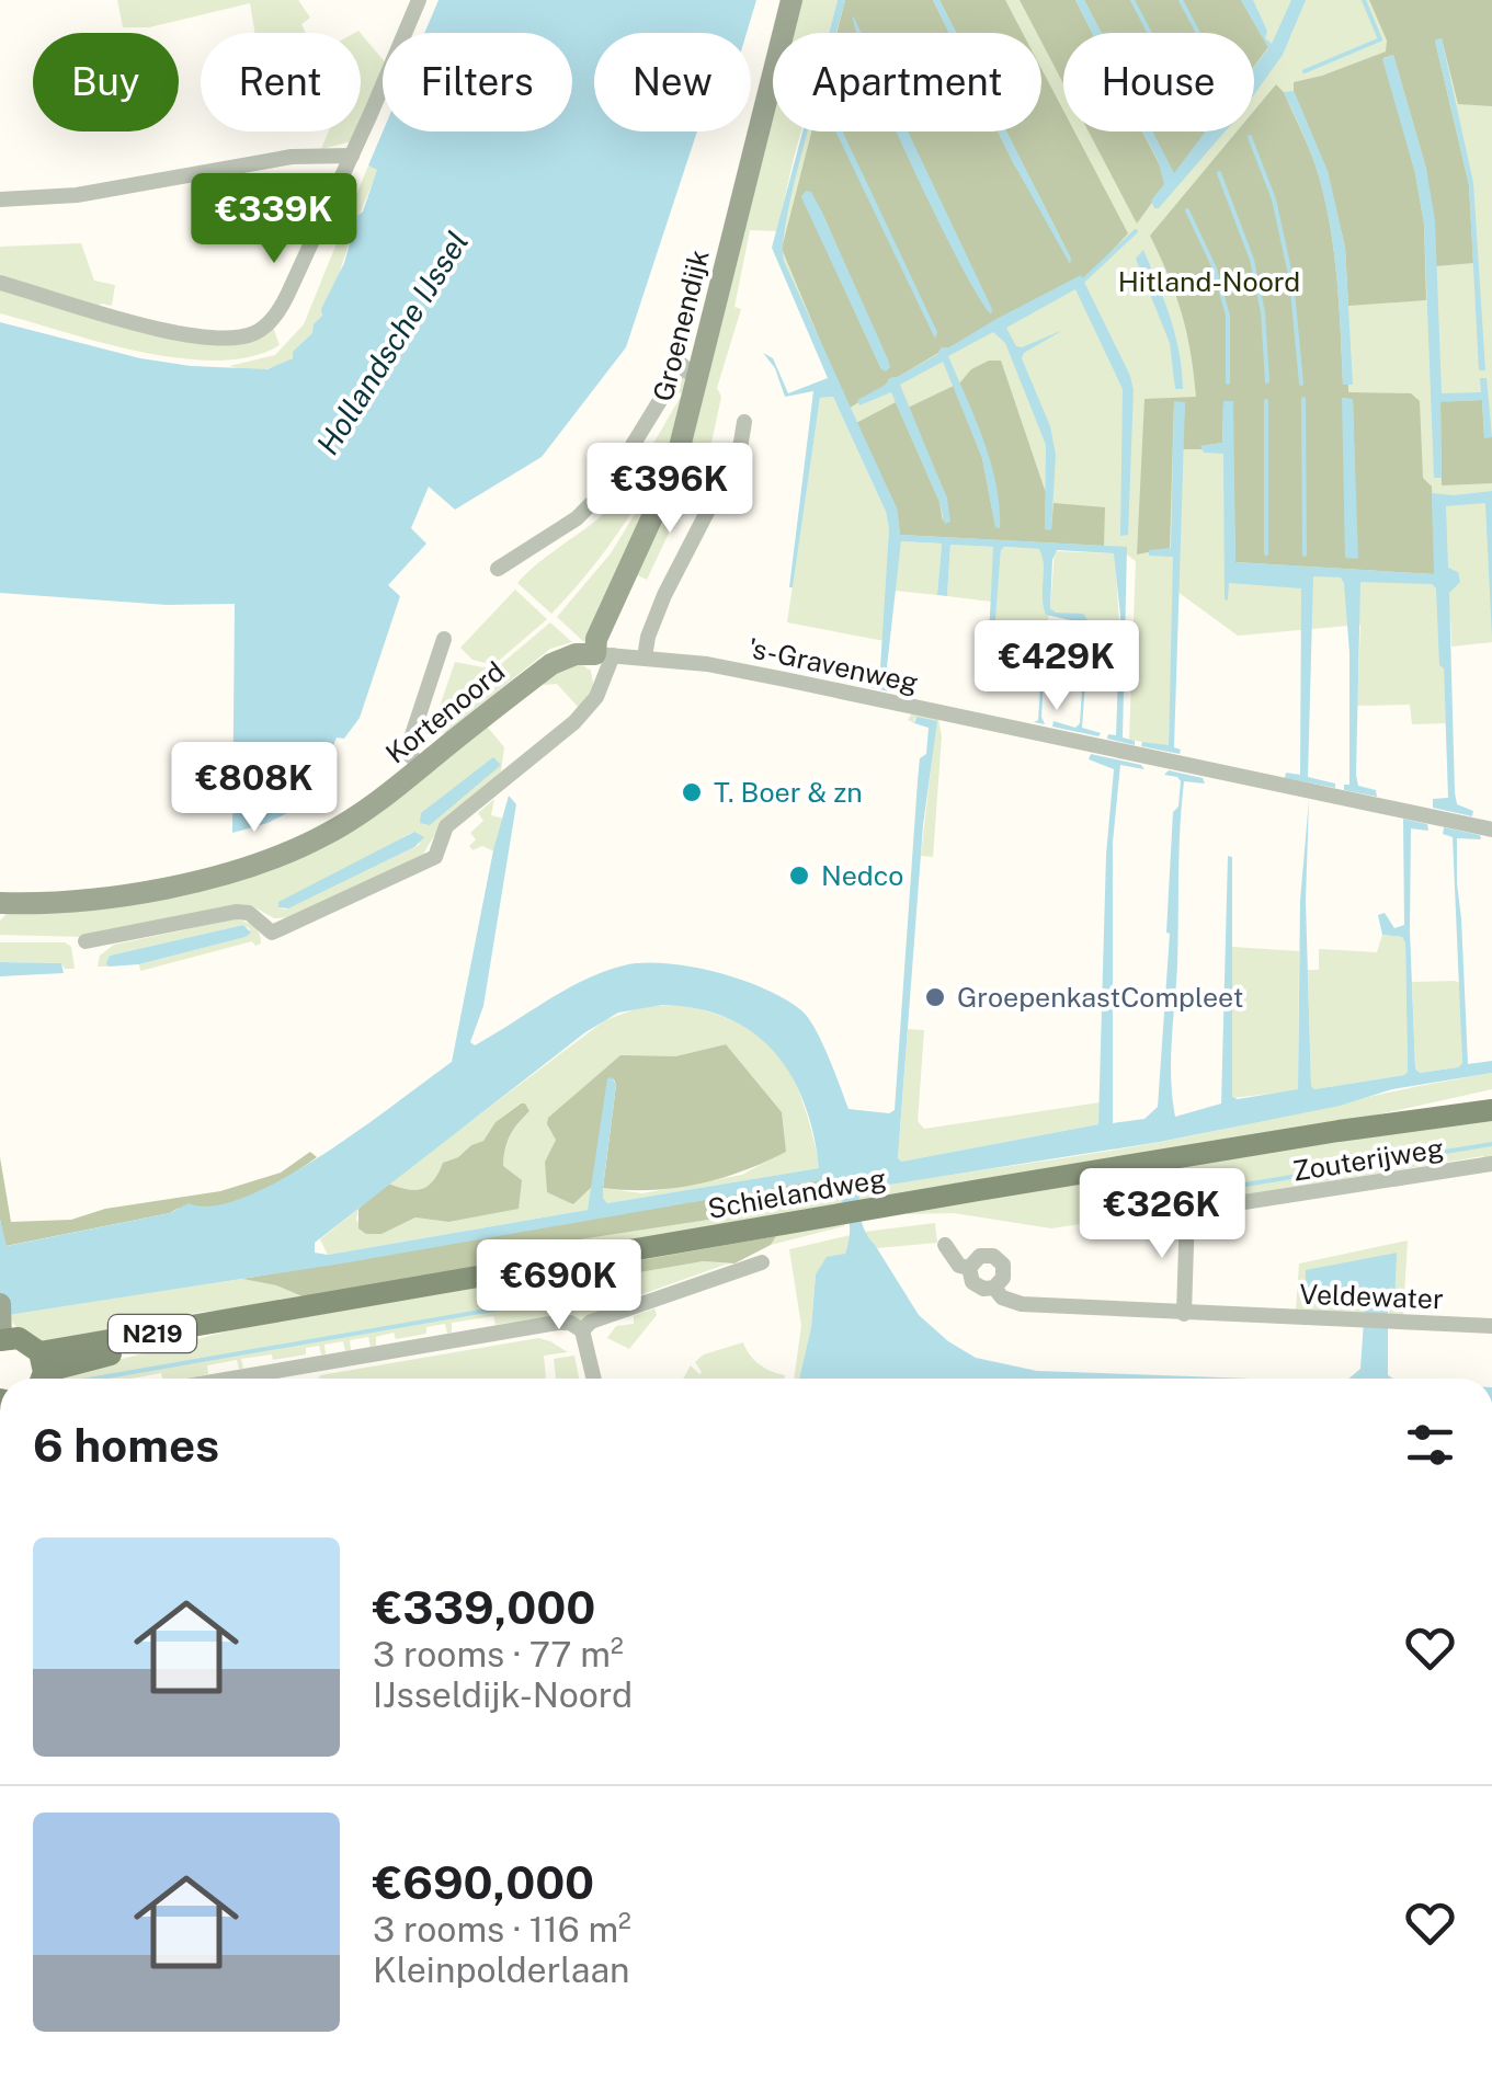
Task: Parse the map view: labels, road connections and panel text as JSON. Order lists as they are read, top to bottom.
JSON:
{
  "streets": {
    "main road": ["Schielandweg", "N219"],
    "street": [
      "Groenendijk",
      "'s-Gravenweg",
      "Kortenoord",
      "Zouterijweg",
      "Veldewater"
    ]
  },
  "crossings": [
    ["Groenendijk", "'s-Gravenweg"],
    ["Groenendijk", "Kortenoord"],
    ["'s-Gravenweg", "Kortenoord"],
    ["Zouterijweg", "Veldewater"],
    ["Schielandweg", "N219"]
  ],
  "water": ["Hollandsche IJssel"],
  "parks": ["Hitland-Noord"],
  "places": ["T. Boer & zn", "Nedco", "GroepenkastCompleet"],
  "page": {
    "chip": [
      "Buy",
      "Rent",
      "Filters",
      "New",
      "Apartment",
      "House"
    ],
    "price": [
      "€339K",
      "€396K",
      "€429K",
      "€808K",
      "€326K",
      "€690K"
    ],
    "heading": "6 homes",
    "list": [
      {
        "name": "€339,000",
        "note": "3 rooms · 77 m² · IJsseldijk-Noord"
      },
      {
        "name": "€690,000",
        "note": "3 rooms · 116 m² · Kleinpolderlaan"
      }
    ]
  }
}
